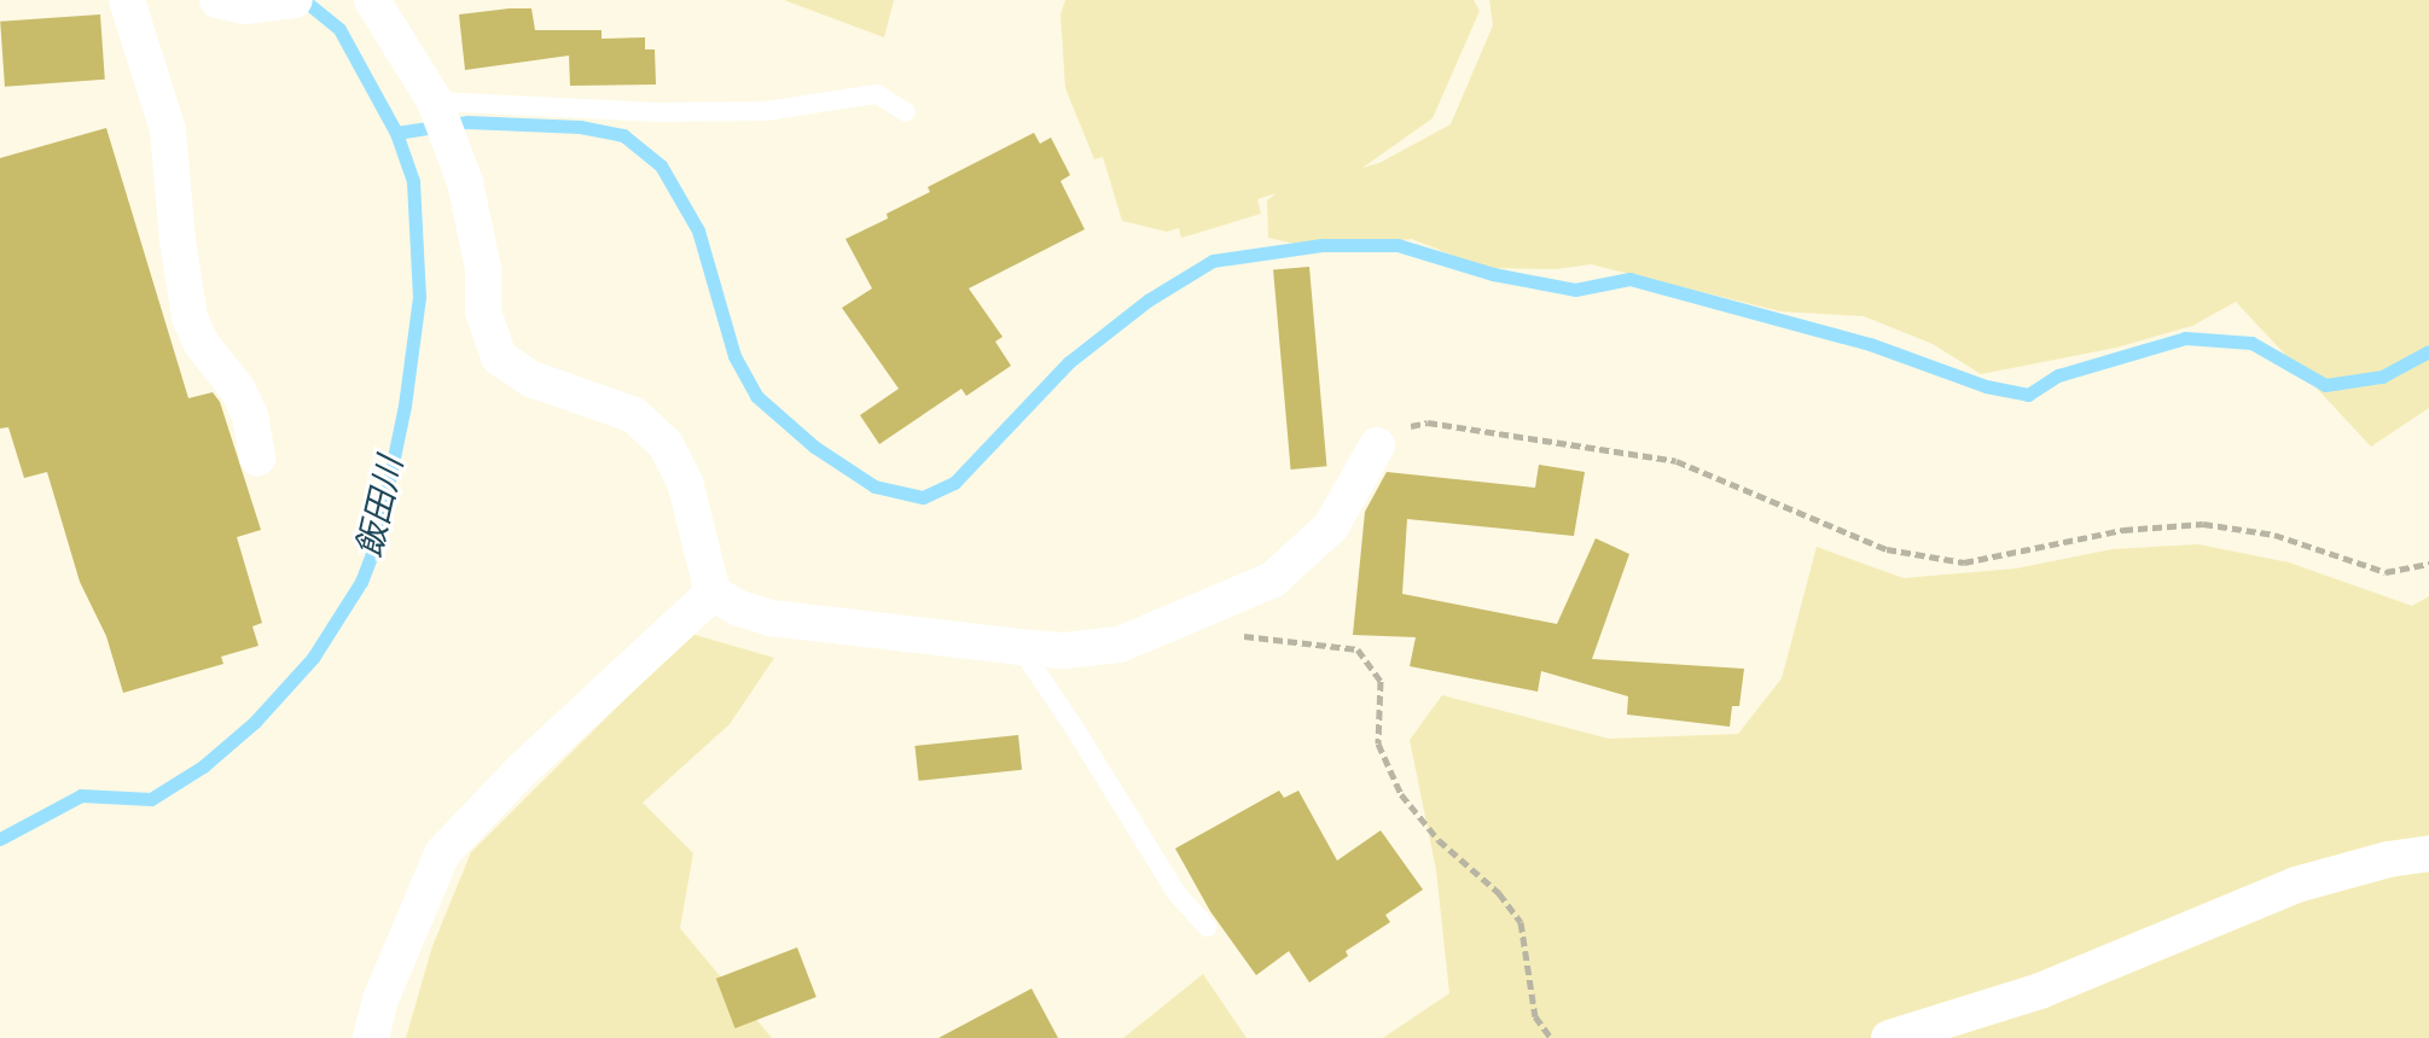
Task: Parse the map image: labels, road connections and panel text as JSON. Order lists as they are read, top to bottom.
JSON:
{
  "water": ["飯田川"]
}
